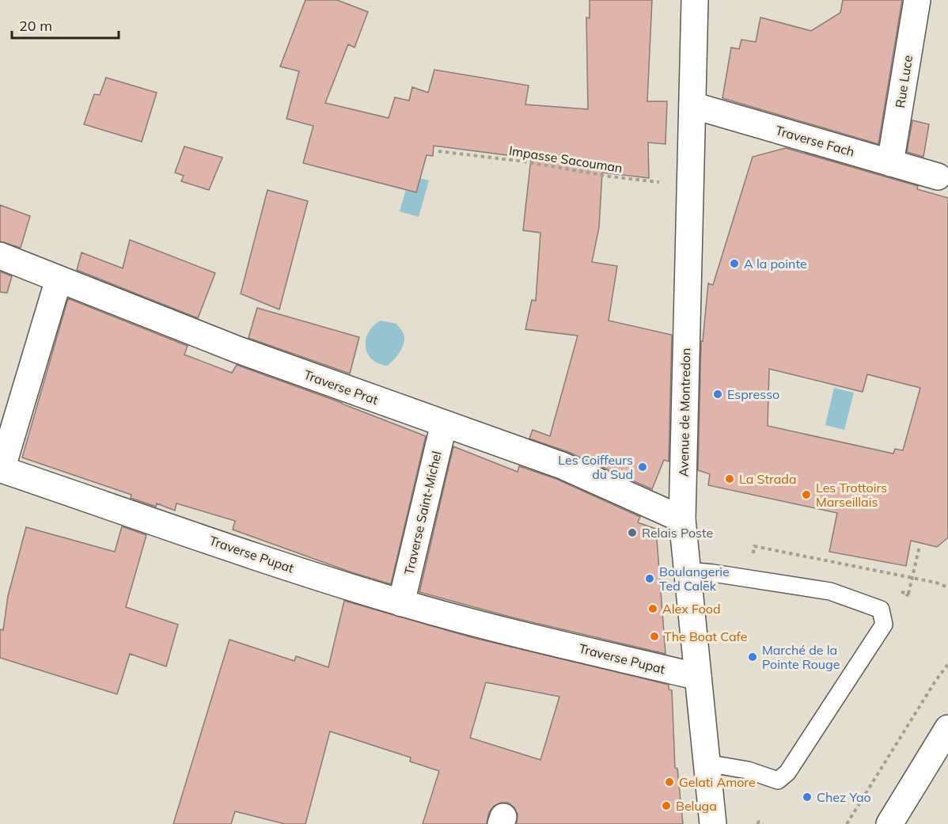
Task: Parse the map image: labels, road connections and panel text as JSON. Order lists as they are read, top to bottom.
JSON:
{
  "streets": {
    "street": [
      "Rue Luce",
      "Traverse Fach",
      "Traverse Prat",
      "Avenue de Montredon",
      "Traverse Saint-Michel",
      "Traverse Pupat"
    ],
    "path": ["Impasse Sacouman"]
  },
  "crossings": [
    ["Rue Luce", "Traverse Fach"],
    ["Traverse Fach", "Avenue de Montredon"],
    ["Impasse Sacouman", "Avenue de Montredon"],
    ["Traverse Prat", "Avenue de Montredon"],
    ["Traverse Prat", "Traverse Saint-Michel"],
    ["Traverse Prat", "Traverse Pupat"],
    ["Avenue de Montredon", "Traverse Pupat"],
    ["Traverse Saint-Michel", "Traverse Pupat"]
  ],
  "places": [
    "A la pointe",
    "Espresso",
    "Les Coiffeurs du Sud",
    "La Strada",
    "Les Trottoirs Marseillais",
    "Relais Poste",
    "Boulangerie Ted Calek",
    "Alex Food",
    "The Boat Cafe",
    "Marché de la Pointe Rouge",
    "Gelati Amore",
    "Chez Yao",
    "Beluga"
  ],
  "scale_bar": "20 m"
}
